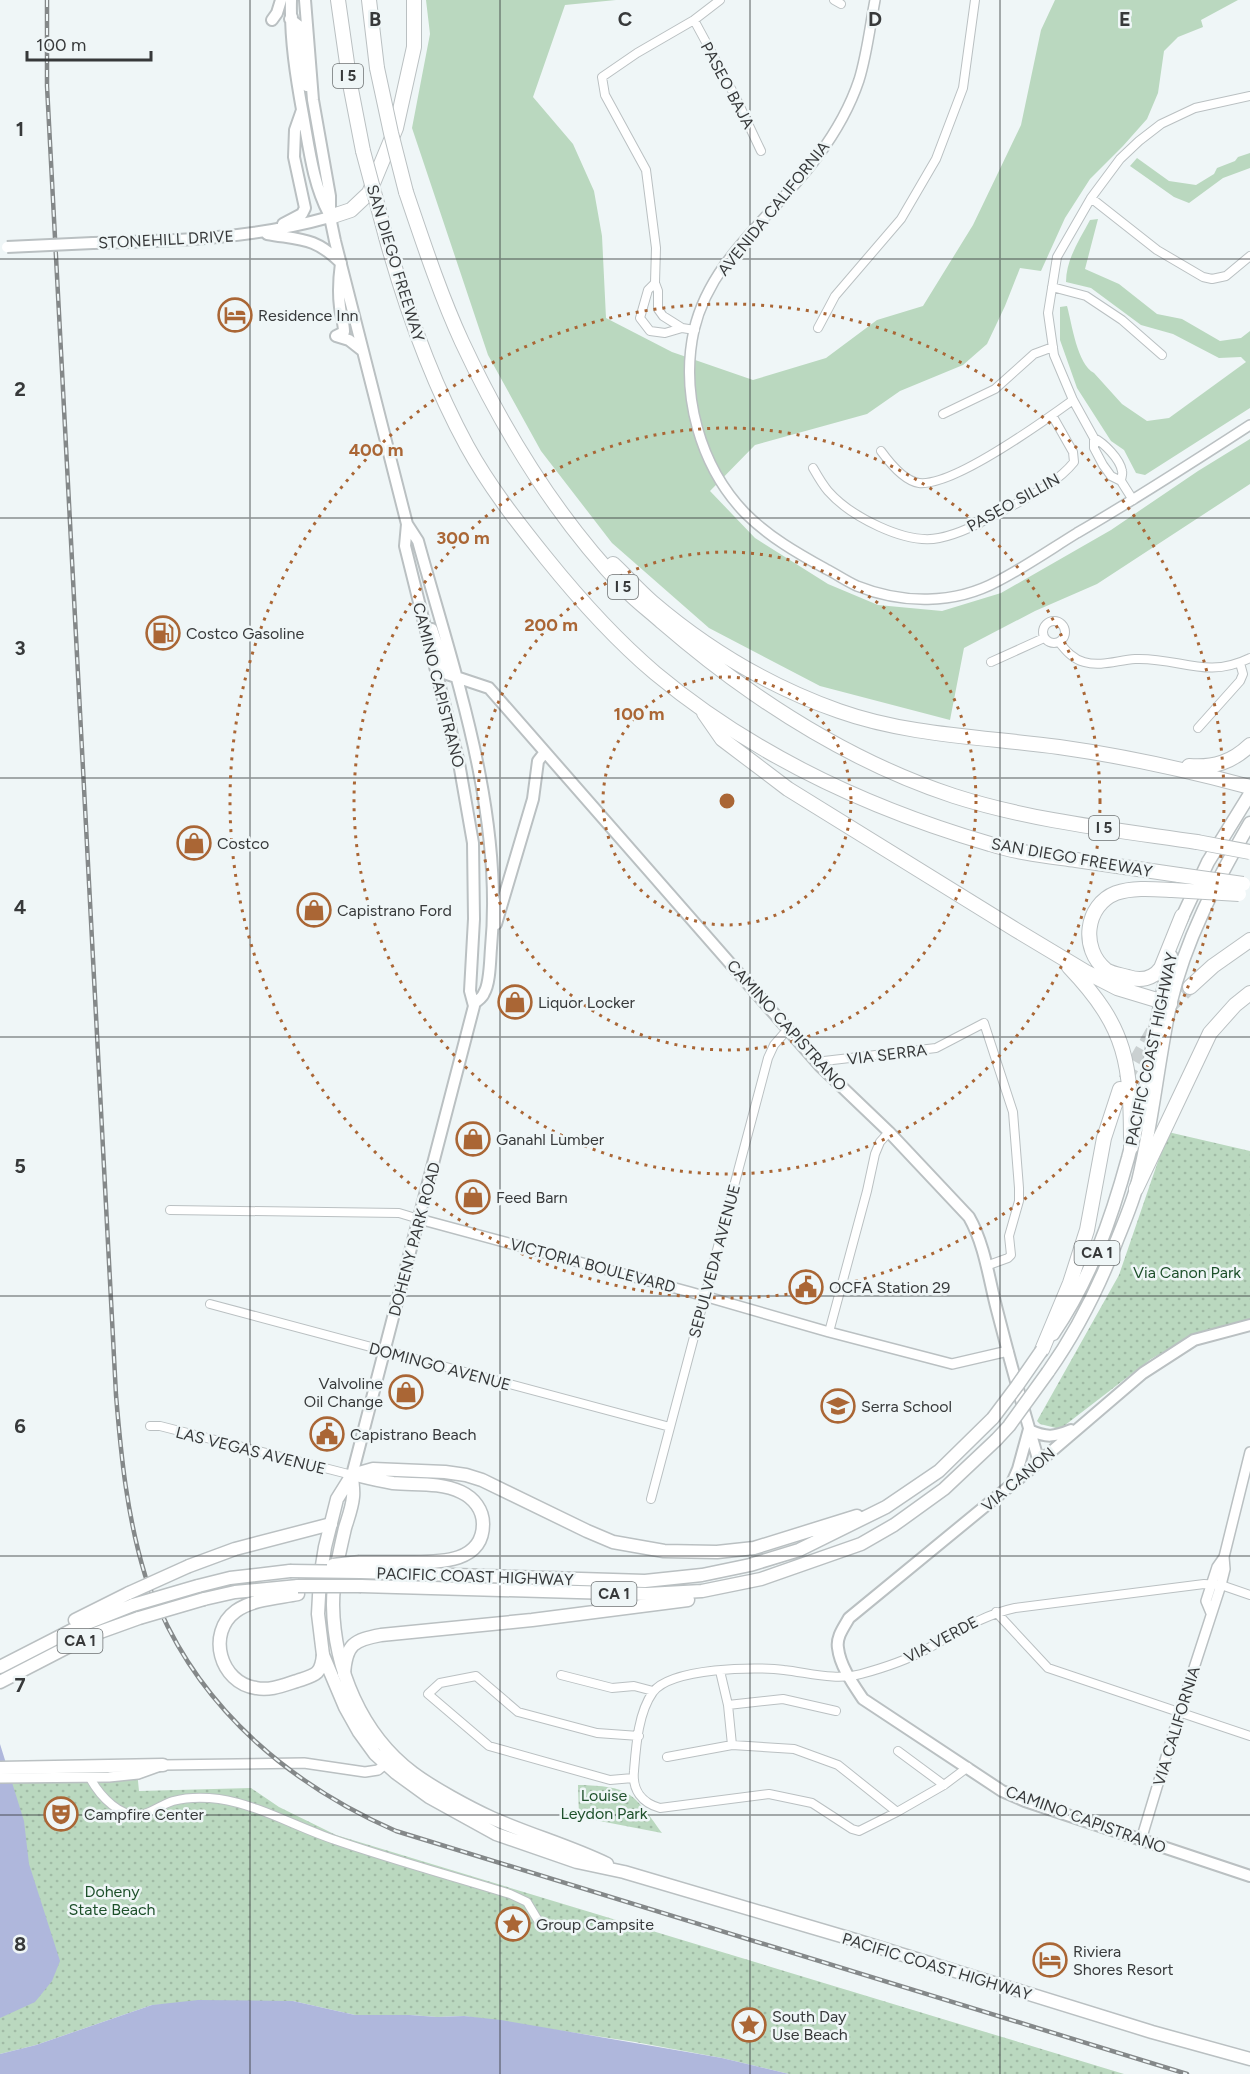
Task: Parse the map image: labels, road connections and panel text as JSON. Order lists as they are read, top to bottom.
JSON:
{
  "streets": {
    "highway": ["I 5", "SAN DIEGO FREEWAY"],
    "main road": [
      "STONEHILL DRIVE",
      "CAMINO CAPISTRANO",
      "PACIFIC COAST HIGHWAY",
      "DOHENY PARK ROAD",
      "CA 1",
      "VIA CANON"
    ],
    "street": [
      "PASEO BAJA",
      "AVENIDA CALIFORNIA",
      "PASEO SILLIN",
      "VIA SERRA",
      "SEPULVEDA AVENUE",
      "VICTORIA BOULEVARD",
      "DOMINGO AVENUE",
      "LAS VEGAS AVENUE",
      "VIA VERDE",
      "VIA CALIFORNIA"
    ]
  },
  "crossings": [
    ["STONEHILL DRIVE", "CAMINO CAPISTRANO"],
    ["CAMINO CAPISTRANO", "VIA SERRA"],
    ["CAMINO CAPISTRANO", "DOHENY PARK ROAD"],
    ["CAMINO CAPISTRANO", "SEPULVEDA AVENUE"],
    ["CAMINO CAPISTRANO", "VICTORIA BOULEVARD"],
    ["CAMINO CAPISTRANO", "VIA CANON"],
    ["CAMINO CAPISTRANO", "VIA VERDE"],
    ["CAMINO CAPISTRANO", "VIA CALIFORNIA"],
    ["PACIFIC COAST HIGHWAY", "DOHENY PARK ROAD"],
    ["DOHENY PARK ROAD", "VICTORIA BOULEVARD"],
    ["DOHENY PARK ROAD", "DOMINGO AVENUE"],
    ["DOHENY PARK ROAD", "LAS VEGAS AVENUE"],
    ["SEPULVEDA AVENUE", "VICTORIA BOULEVARD"],
    ["SEPULVEDA AVENUE", "DOMINGO AVENUE"],
    ["VIA CANON", "VIA VERDE"],
    ["VIA VERDE", "VIA CALIFORNIA"]
  ],
  "parks": ["Via Canon Park", "Louise Leydon Park", "Doheny State Beach"],
  "places": {
    "hotel": ["Residence Inn", "Riviera Shores Resort"],
    "fuel station": ["Costco Gasoline"],
    "shop": [
      "Costco",
      "Capistrano Ford",
      "Liquor Locker",
      "Ganahl Lumber",
      "Feed Barn",
      "Valvoline Oil Change"
    ],
    "public building": ["OCFA Station 29", "Capistrano Beach"],
    "school or university": ["Serra School"],
    "theatre": ["Campfire Center"],
    "place": ["Group Campsite", "South Day Use Beach"]
  },
  "scale_bar": "100 m",
  "grid": {
    "columns": [
      "B",
      "C",
      "D",
      "E"
    ],
    "rows": [
      "1",
      "2",
      "3",
      "4",
      "5",
      "6",
      "7",
      "8"
    ]
  },
  "rings": [
    "400 m",
    "300 m",
    "200 m",
    "100 m"
  ]
}
